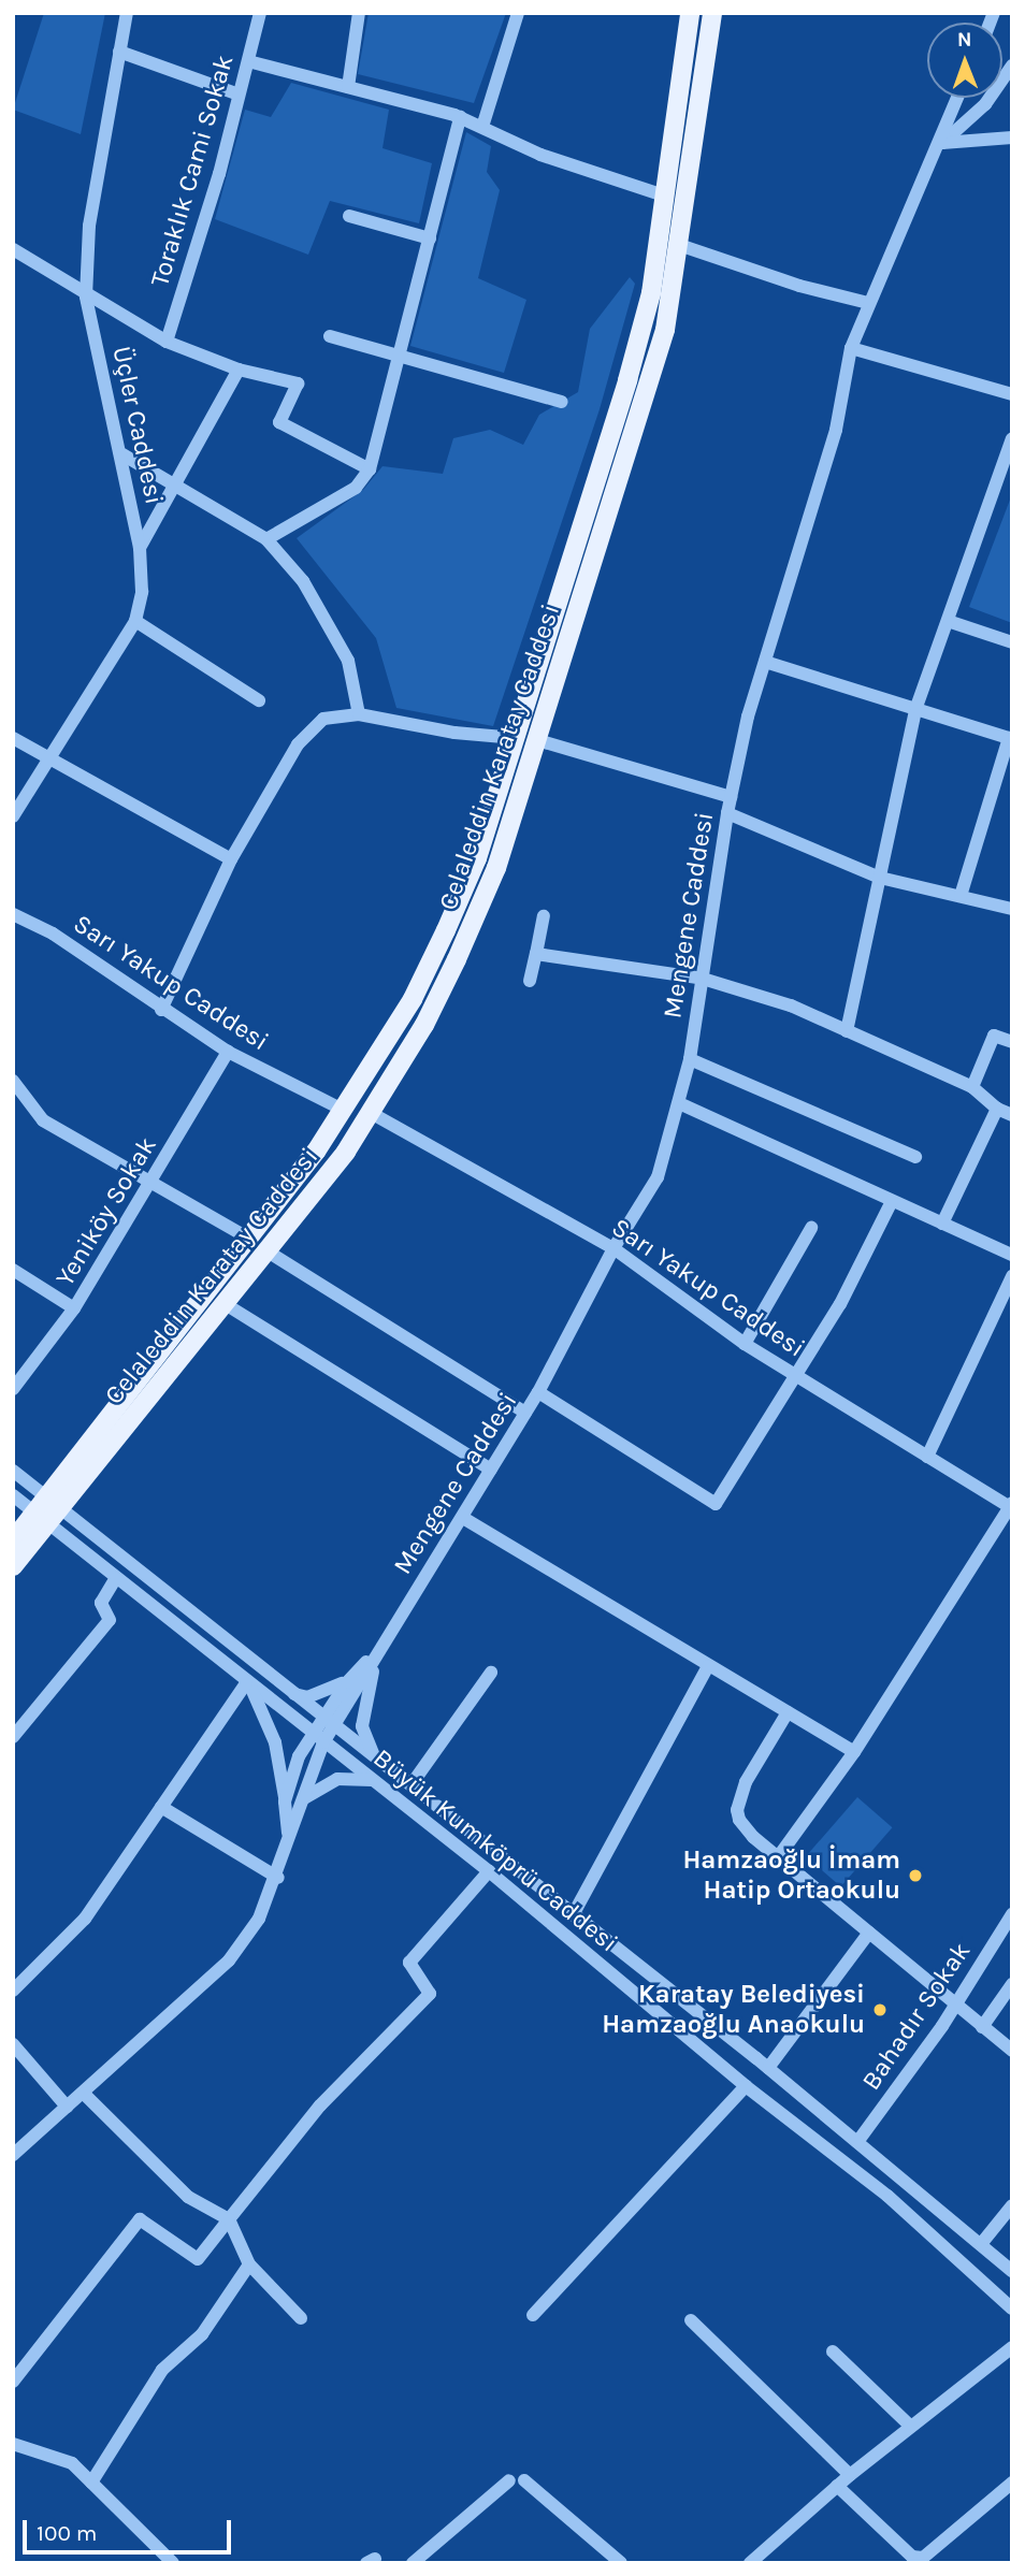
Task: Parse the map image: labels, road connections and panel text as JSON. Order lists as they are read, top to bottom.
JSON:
{
  "streets": {
    "main road": ["Celaleddin Karatay Caddesi"],
    "street": [
      "Toraklık Cami Sokak",
      "Üçler Caddesi",
      "Mengene Caddesi",
      "Sarı Yakup Caddesi",
      "Yeniköy Sokak",
      "Büyük Kumköprü Caddesi",
      "Bahadır Sokak"
    ]
  },
  "crossings": [
    ["Celaleddin Karatay Caddesi", "Sarı Yakup Caddesi"],
    ["Celaleddin Karatay Caddesi", "Büyük Kumköprü Caddesi"],
    ["Mengene Caddesi", "Sarı Yakup Caddesi"],
    ["Sarı Yakup Caddesi", "Yeniköy Sokak"],
    ["Büyük Kumköprü Caddesi", "Bahadır Sokak"]
  ],
  "places": ["Hamzaoğlu İmam Hatip Ortaokulu", "Karatay Belediyesi Hamzaoğlu Anaokulu"],
  "scale_bar": "100 m",
  "north": "top"
}
